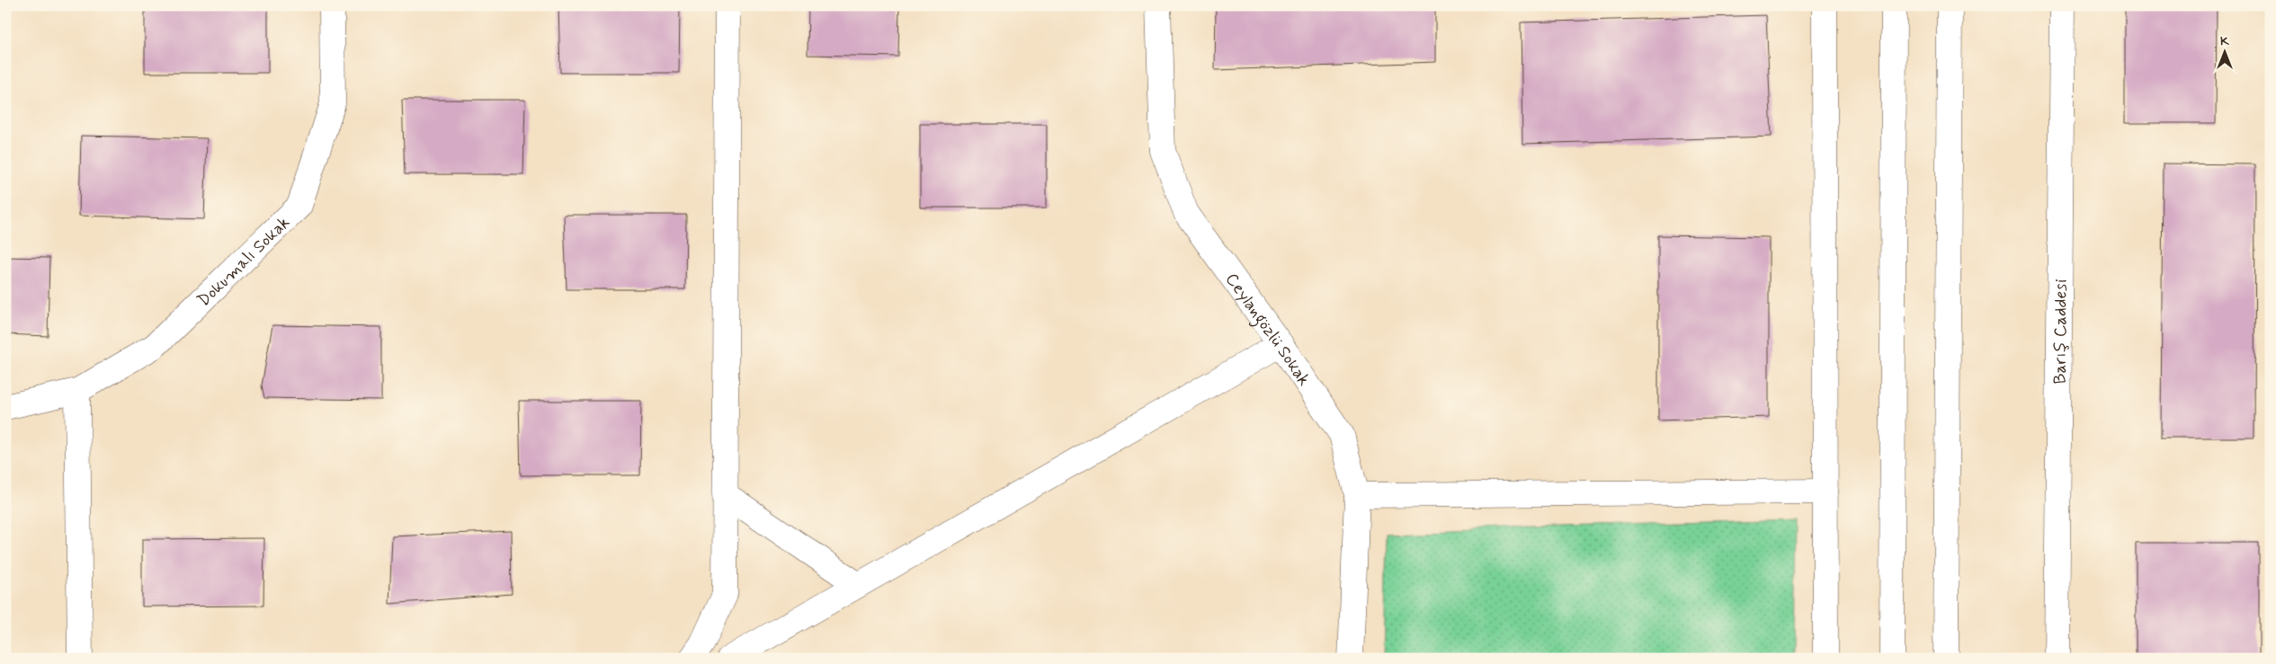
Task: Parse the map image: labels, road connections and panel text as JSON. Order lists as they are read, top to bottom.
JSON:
{
  "streets": {
    "street": ["Dokumalı Sokak", "Ceylangözlü Sokak", "Barış Caddesi"]
  },
  "north": "top"
}
